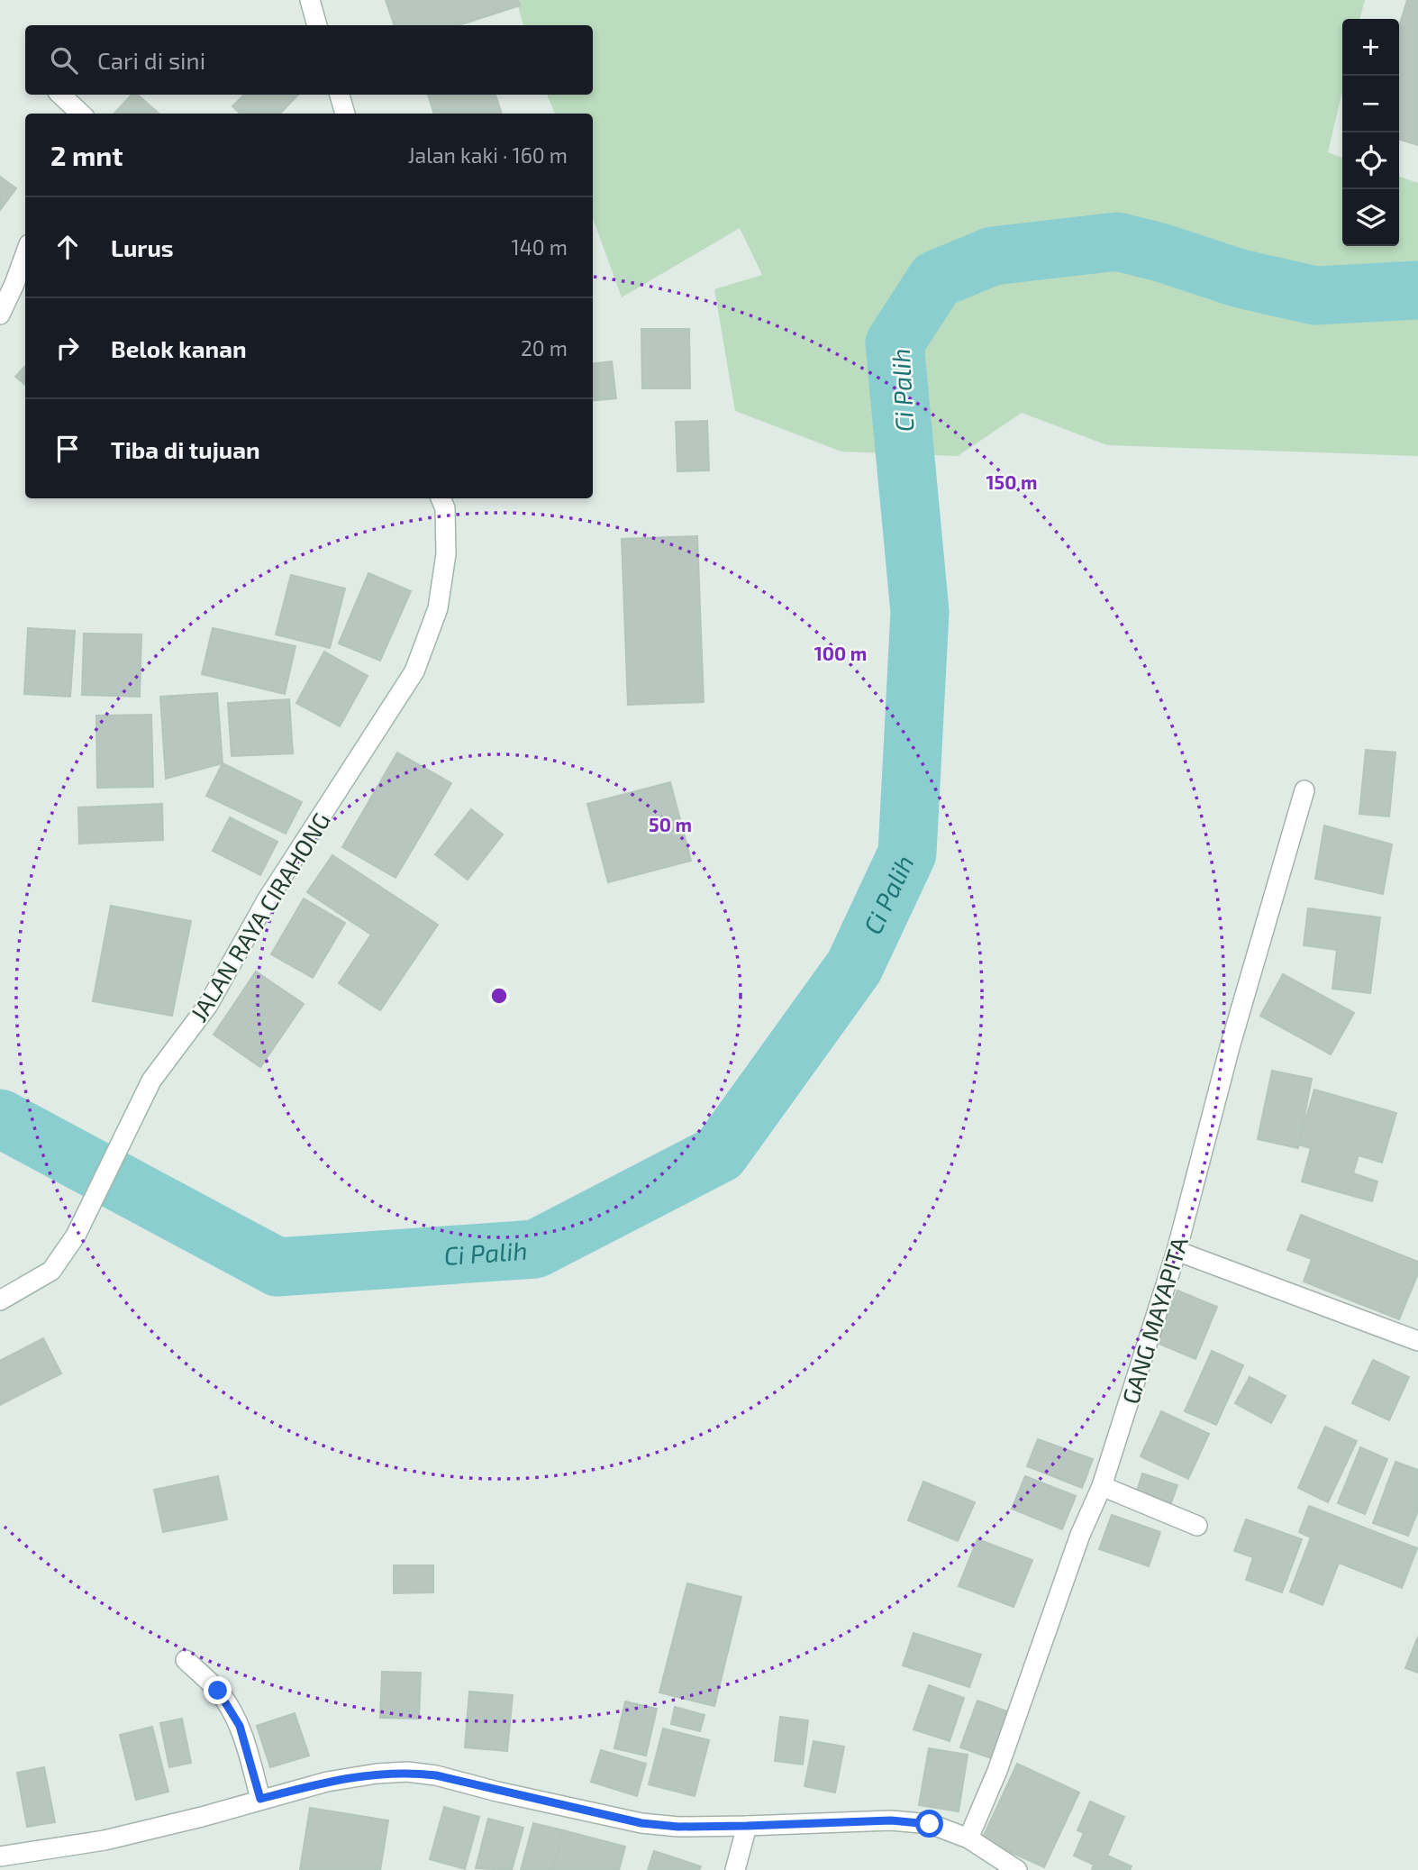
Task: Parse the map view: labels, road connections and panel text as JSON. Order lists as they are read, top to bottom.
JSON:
{
  "streets": {
    "street": ["JALAN RAYA CIRAHONG", "GANG MAYAPITA"]
  },
  "water": ["Ci Palih"],
  "page": {
    "map_buttons": ["+", "−"],
    "search": "Cari di sini",
    "heading": ["2 mnt", "Jalan kaki · 160 m"],
    "list": [
      ["Lurus", "140 m"],
      ["Belok kanan", "20 m"],
      "Tiba di tujuan"
    ]
  },
  "rings": ["150 m", "100 m", "50 m"]
}
